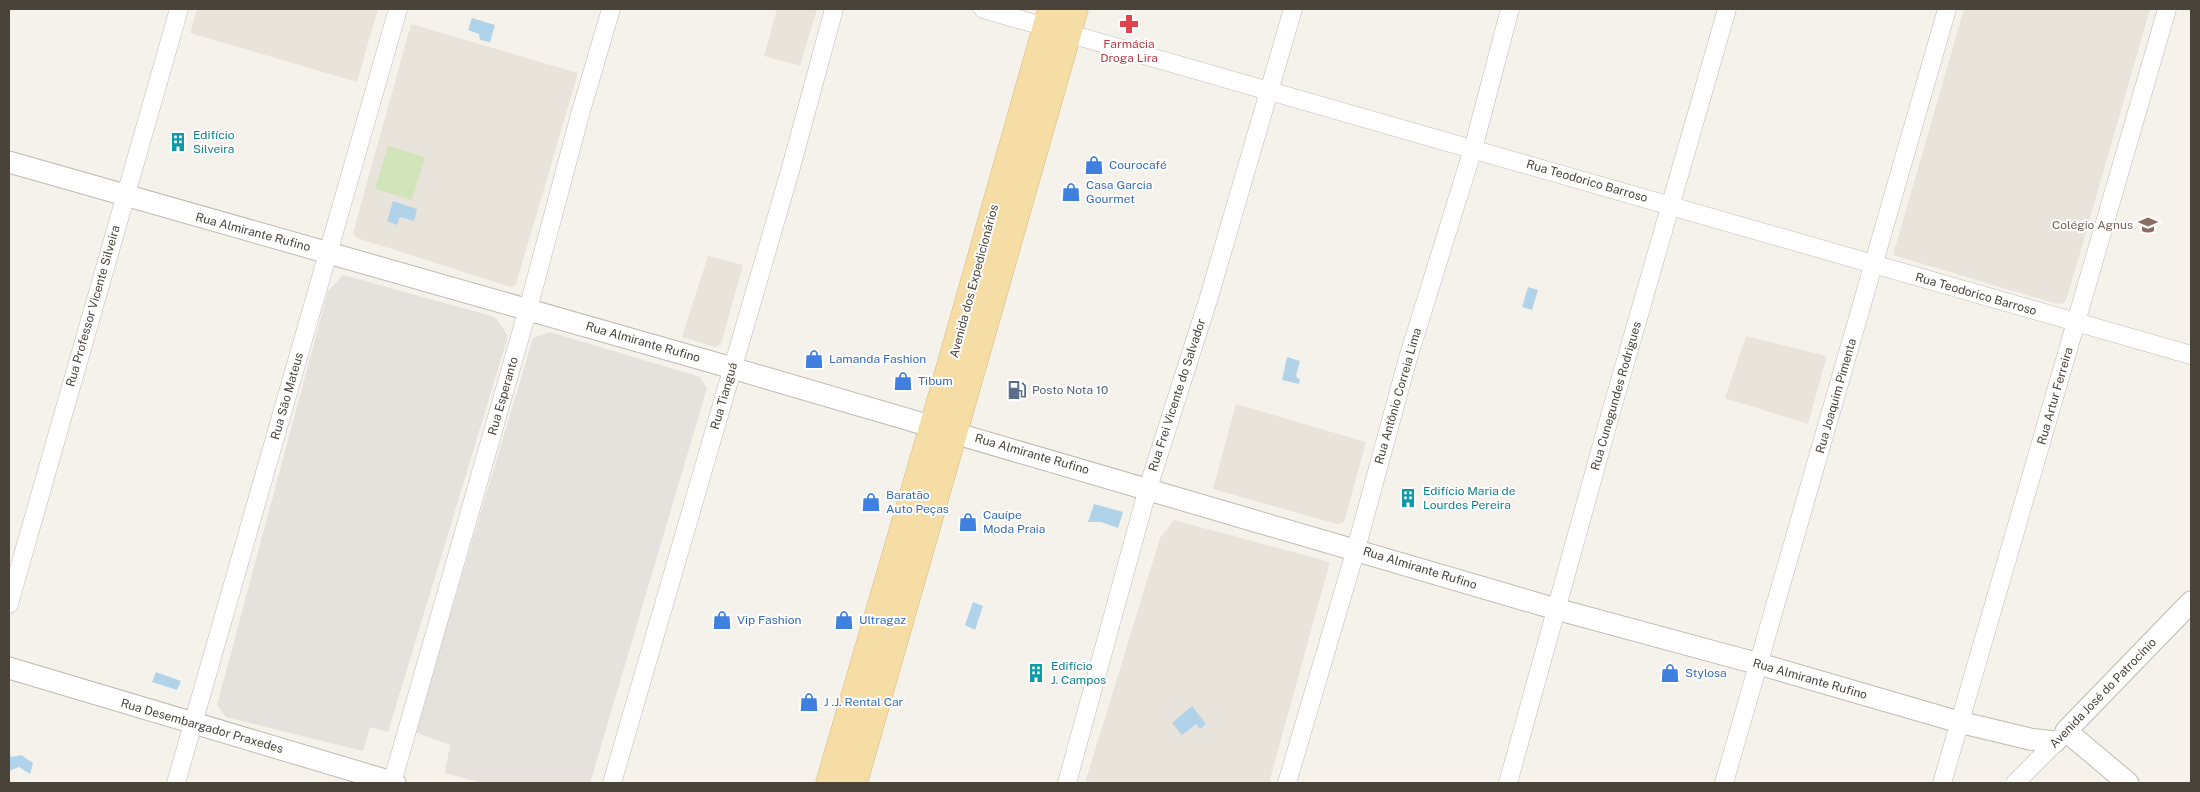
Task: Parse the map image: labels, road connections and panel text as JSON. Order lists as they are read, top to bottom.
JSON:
{
  "streets": {
    "main road": ["Avenida dos Expedicionários"],
    "street": [
      "Rua Teodorico Barroso",
      "Rua Almirante Rufino",
      "Rua Professor Vicente Silveira",
      "Rua Frei Vicente do Salvador",
      "Rua São Mateus",
      "Rua Esperanto",
      "Rua Tianguá",
      "Rua Antônio Correia Lima",
      "Rua Cunegundes Rodrigues",
      "Rua Joaquim Pimenta",
      "Rua Artur Ferreira",
      "Avenida José do Patrocínio",
      "Rua Desembargador Praxedes"
    ]
  },
  "crossings": [
    ["Rua Teodorico Barroso", "Avenida dos Expedicionários"],
    ["Rua Teodorico Barroso", "Rua Frei Vicente do Salvador"],
    ["Rua Teodorico Barroso", "Rua Antônio Correia Lima"],
    ["Rua Teodorico Barroso", "Rua Cunegundes Rodrigues"],
    ["Rua Teodorico Barroso", "Rua Joaquim Pimenta"],
    ["Rua Teodorico Barroso", "Rua Artur Ferreira"],
    ["Rua Almirante Rufino", "Avenida dos Expedicionários"],
    ["Rua Almirante Rufino", "Rua Professor Vicente Silveira"],
    ["Rua Almirante Rufino", "Rua Frei Vicente do Salvador"],
    ["Rua Almirante Rufino", "Rua São Mateus"],
    ["Rua Almirante Rufino", "Rua Esperanto"],
    ["Rua Almirante Rufino", "Rua Tianguá"],
    ["Rua Almirante Rufino", "Rua Antônio Correia Lima"],
    ["Rua Almirante Rufino", "Rua Cunegundes Rodrigues"],
    ["Rua Almirante Rufino", "Rua Joaquim Pimenta"],
    ["Rua Almirante Rufino", "Rua Artur Ferreira"],
    ["Rua Almirante Rufino", "Avenida José do Patrocínio"],
    ["Rua São Mateus", "Rua Desembargador Praxedes"],
    ["Rua Esperanto", "Rua Desembargador Praxedes"]
  ],
  "places": {
    "pharmacy": ["Farmácia Droga Lira"],
    "building": ["Edifício Silveira", "Edifício Maria de Lourdes Pereira", "Edifício J. Campos"],
    "shop": [
      "Courocafé",
      "Casa Garcia Gourmet",
      "Lamanda Fashion",
      "Tibum",
      "Baratão Auto Peças",
      "Cauípe Moda Praia",
      "Vip Fashion",
      "Ultragaz",
      "Stylosa",
      "J .J. Rental Car"
    ],
    "school or university": ["Colégio Agnus"],
    "fuel station": ["Posto Nota 10"]
  }
}
